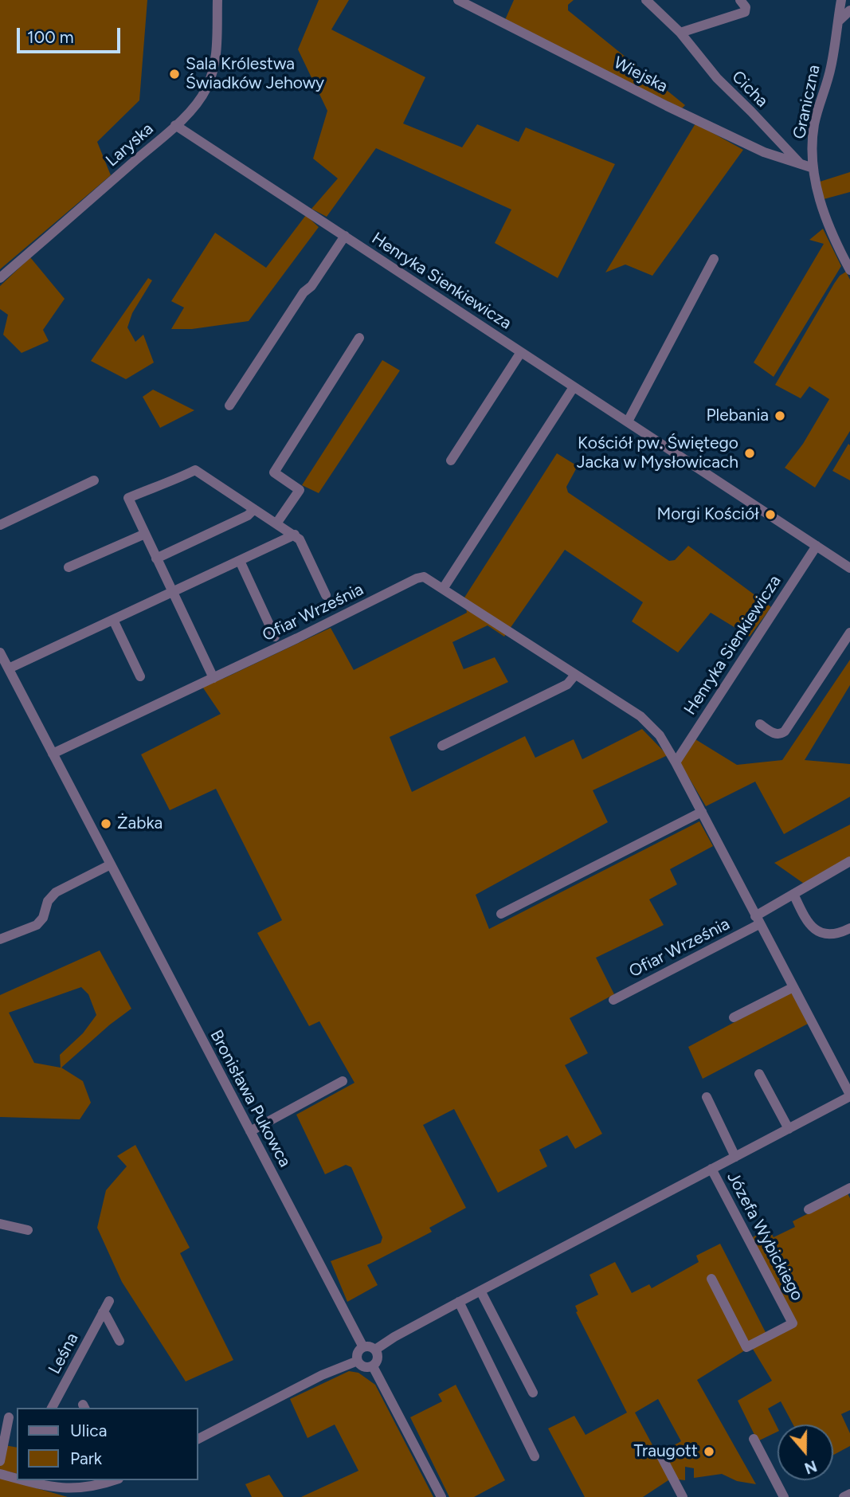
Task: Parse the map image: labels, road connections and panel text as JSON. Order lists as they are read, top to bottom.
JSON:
{
  "streets": {
    "street": [
      "Wiejska",
      "Cicha",
      "Graniczna",
      "Laryska",
      "Henryka Sienkiewicza",
      "Ofiar Września",
      "Bronisława Pukowca",
      "Józefa Wybickiego",
      "Leśna"
    ]
  },
  "crossings": [
    ["Wiejska", "Cicha"],
    ["Wiejska", "Graniczna"],
    ["Laryska", "Henryka Sienkiewicza"],
    ["Henryka Sienkiewicza", "Ofiar Września"],
    ["Ofiar Września", "Bronisława Pukowca"],
    ["Ofiar Września", "Józefa Wybickiego"],
    ["Bronisława Pukowca", "Józefa Wybickiego"]
  ],
  "places": [
    "Sala Królestwa Świadków Jehowy",
    "Plebania",
    "Kościół pw. Świętego Jacka w Mysłowicach",
    "Morgi Kościół",
    "Żabka",
    "Traugott"
  ],
  "legend": ["Ulica", "Park"],
  "scale_bar": "100 m",
  "north": "bottom"
}
